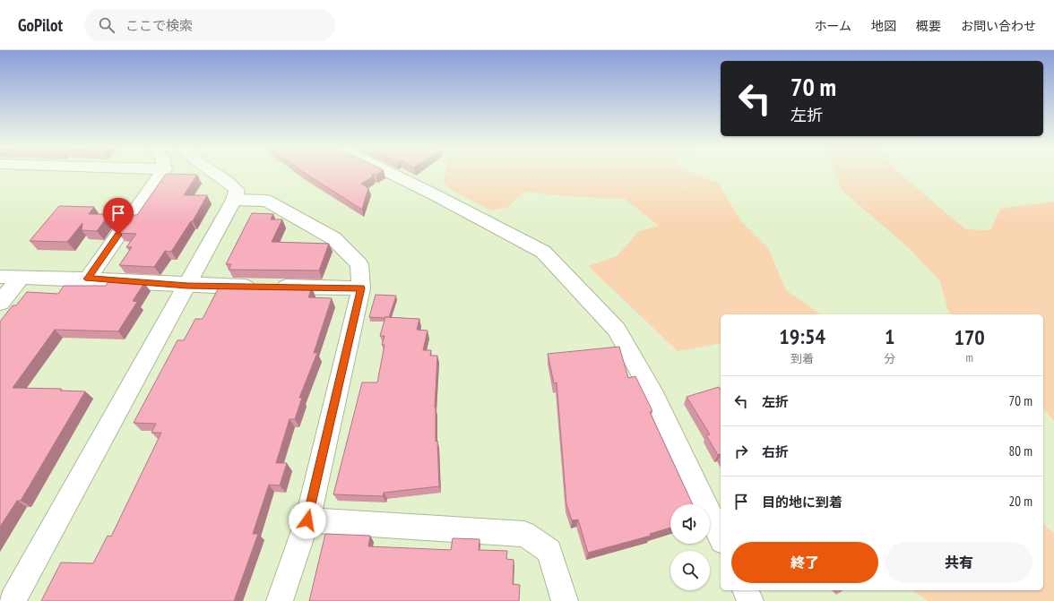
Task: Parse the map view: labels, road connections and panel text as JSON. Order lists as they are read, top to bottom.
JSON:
{
  "page": {
    "header": "GoPilot",
    "search": "ここで検索",
    "nav": [
      "ホーム",
      "地図",
      "概要",
      "お問い合わせ"
    ],
    "turn": ["70 m", "左折"],
    "eta": [
      "19:54",
      "到着",
      "1",
      "分",
      "170",
      "m"
    ],
    "list": [
      {
        "name": "左折",
        "value": "70 m"
      },
      {
        "name": "右折",
        "value": "80 m"
      },
      {
        "name": "目的地に到着",
        "value": "20 m"
      }
    ],
    "buttons": ["終了", "共有"]
  }
}
